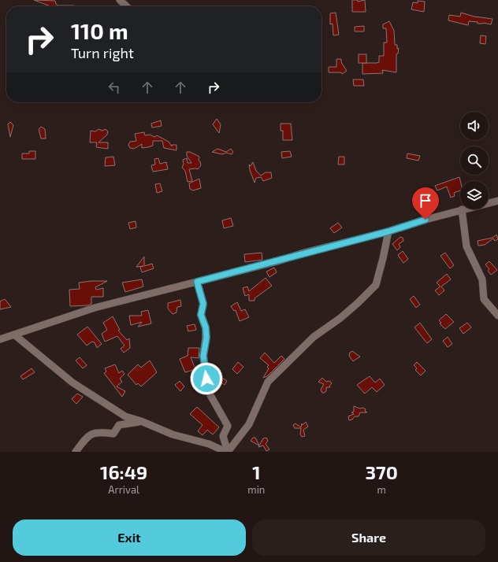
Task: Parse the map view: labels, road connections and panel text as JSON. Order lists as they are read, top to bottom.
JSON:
{
  "page": {
    "turn": ["110 m", "Turn right"],
    "eta": [
      "16:49",
      "Arrival",
      "1",
      "min",
      "370",
      "m"
    ],
    "buttons": ["Exit", "Share"]
  }
}
